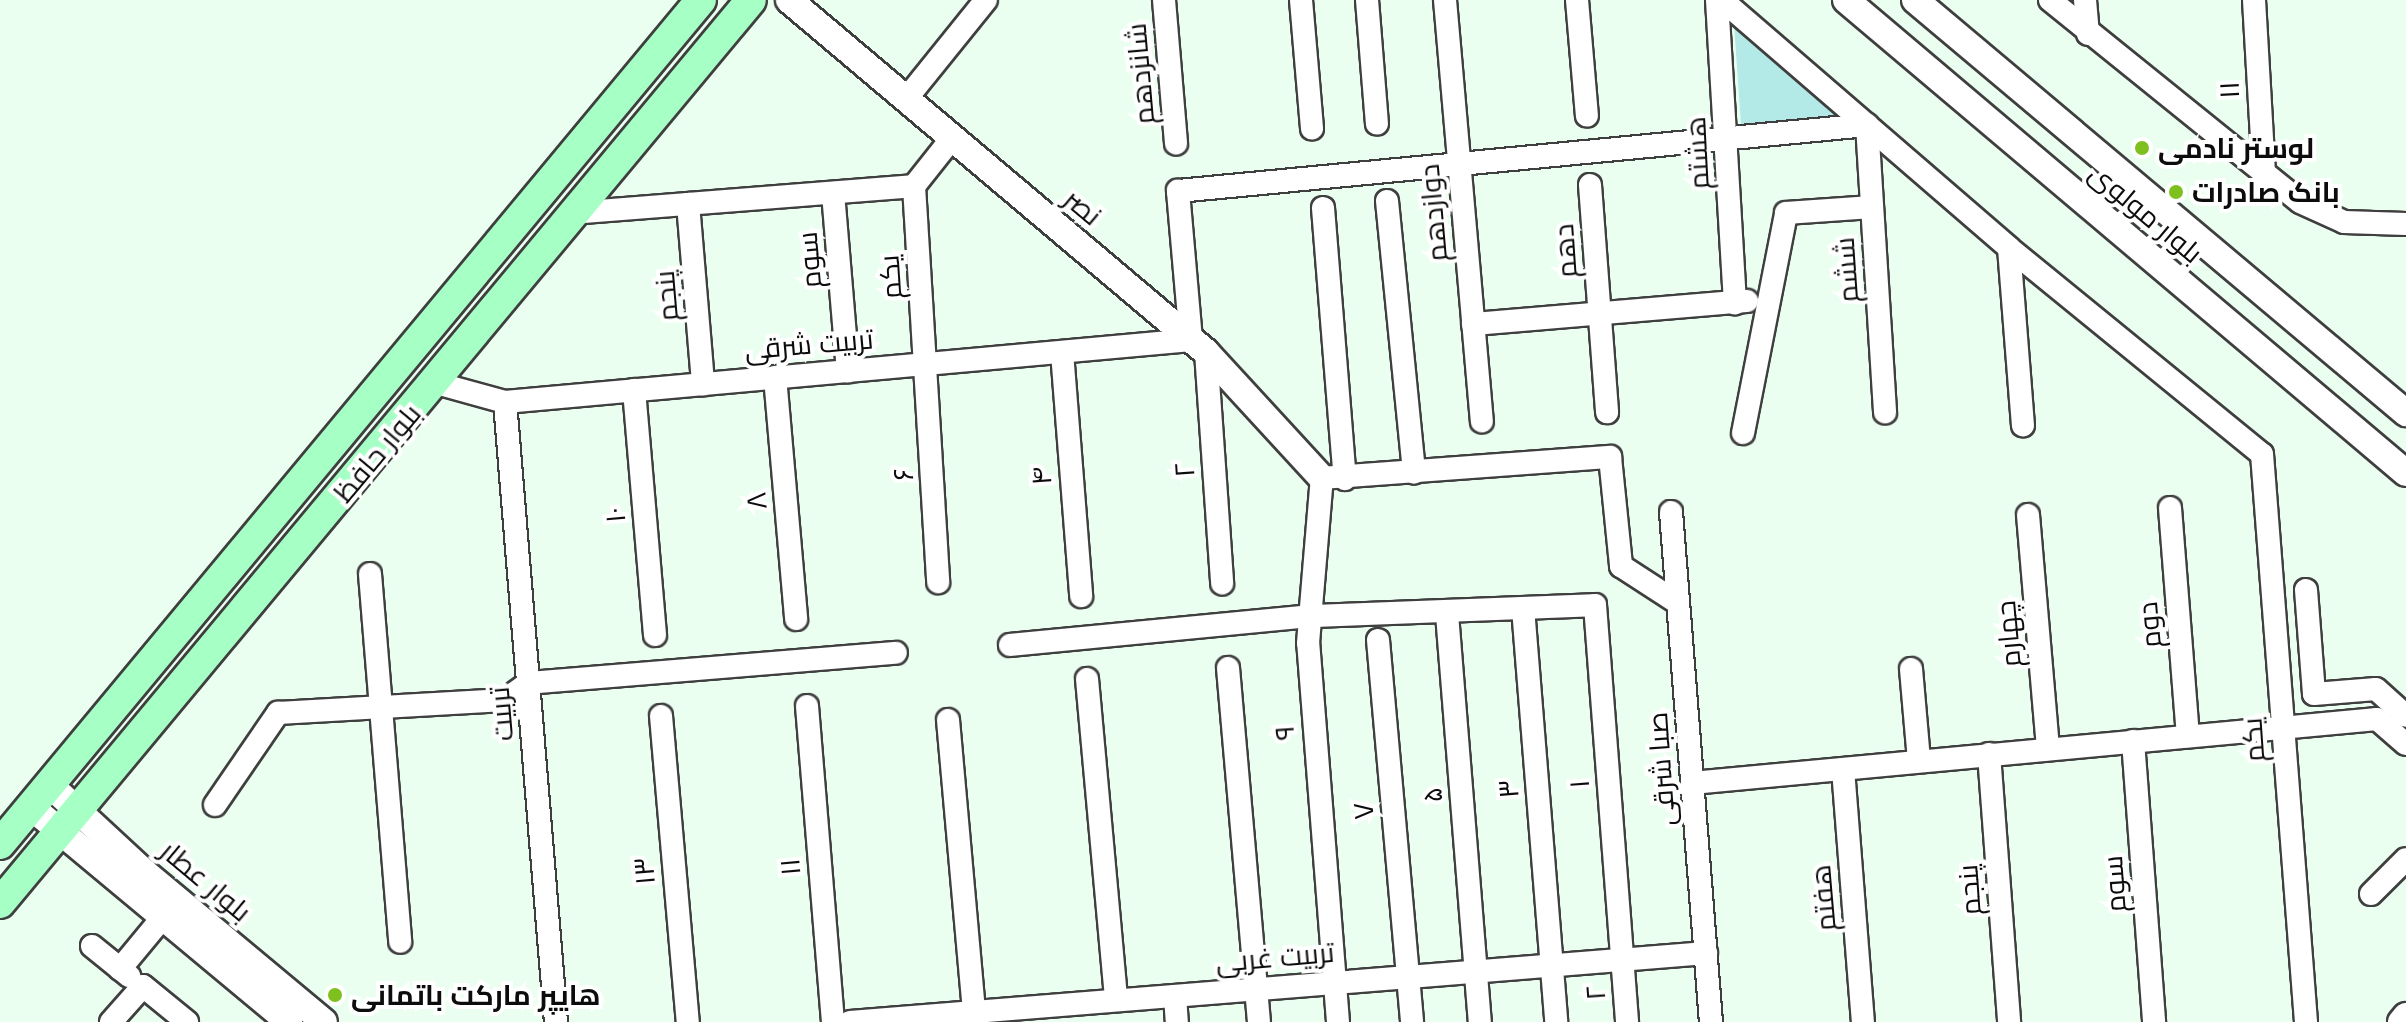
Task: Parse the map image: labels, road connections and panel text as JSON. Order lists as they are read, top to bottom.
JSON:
{
  "streets": {
    "main road": ["بلوار حافظ"],
    "street": [
      "شانزدهم",
      "۱۱",
      "هشتم",
      "نصر",
      "دوازدهم",
      "بلوار مولوی",
      "دهم",
      "سوم",
      "ششم",
      "یکم",
      "پنجم",
      "تربیت شرقی",
      "۲",
      "۶",
      "۴",
      "۸",
      "۱۰",
      "دوم",
      "چهارم",
      "تربیت",
      "۹",
      "صبا شرقی",
      "۱",
      "۳",
      "۵",
      "۷",
      "۱۳",
      "بلوار عطار",
      "هفتم",
      "تربیت غربی"
    ]
  },
  "crossings": [
    ["نصر", "تربیت شرقی"],
    ["نصر", "۲"],
    ["نصر", "۹"],
    ["دوازدهم", "۲"],
    ["سوم", "تربیت شرقی"],
    ["یکم", "تربیت شرقی"],
    ["یکم", "۶"],
    ["پنجم", "تربیت شرقی"],
    ["تربیت شرقی", "بلوار حافظ"],
    ["تربیت شرقی", "۲"],
    ["تربیت شرقی", "۶"],
    ["تربیت شرقی", "۴"],
    ["تربیت شرقی", "۸"],
    ["تربیت شرقی", "۱۰"],
    ["تربیت شرقی", "تربیت"],
    ["بلوار حافظ", "بلوار عطار"],
    ["۲", "۱"],
    ["۲", "تربیت غربی"],
    ["۹", "تربیت غربی"],
    ["صبا شرقی", "تربیت غربی"],
    ["۱", "۳"],
    ["۱", "تربیت غربی"],
    ["۳", "تربیت غربی"],
    ["۵", "تربیت غربی"],
    ["۷", "تربیت غربی"]
  ],
  "places": ["لوستر نادمی", "بانک صادرات", "هایپر مارکت باتمانی"]
}
